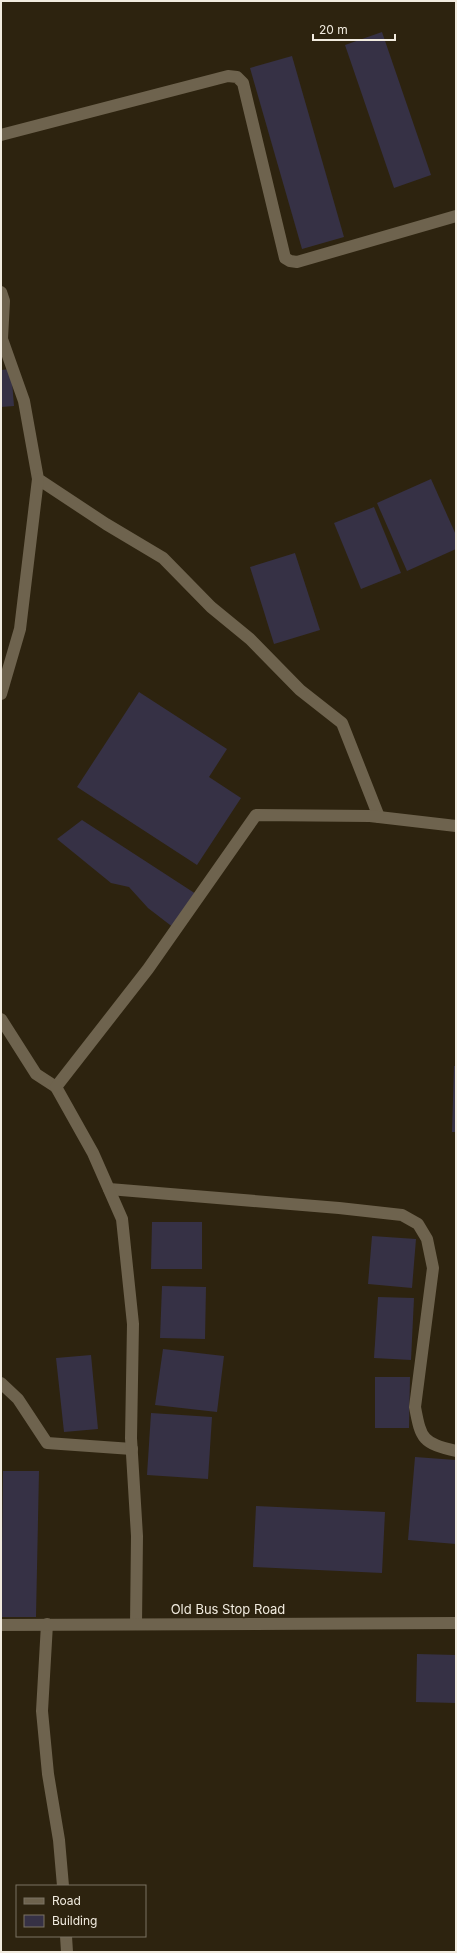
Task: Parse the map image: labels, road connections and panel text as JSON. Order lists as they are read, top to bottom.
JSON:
{
  "streets": {
    "street": ["Old Bus Stop Road"]
  },
  "legend": ["Road", "Building"],
  "scale_bar": "20 m"
}
